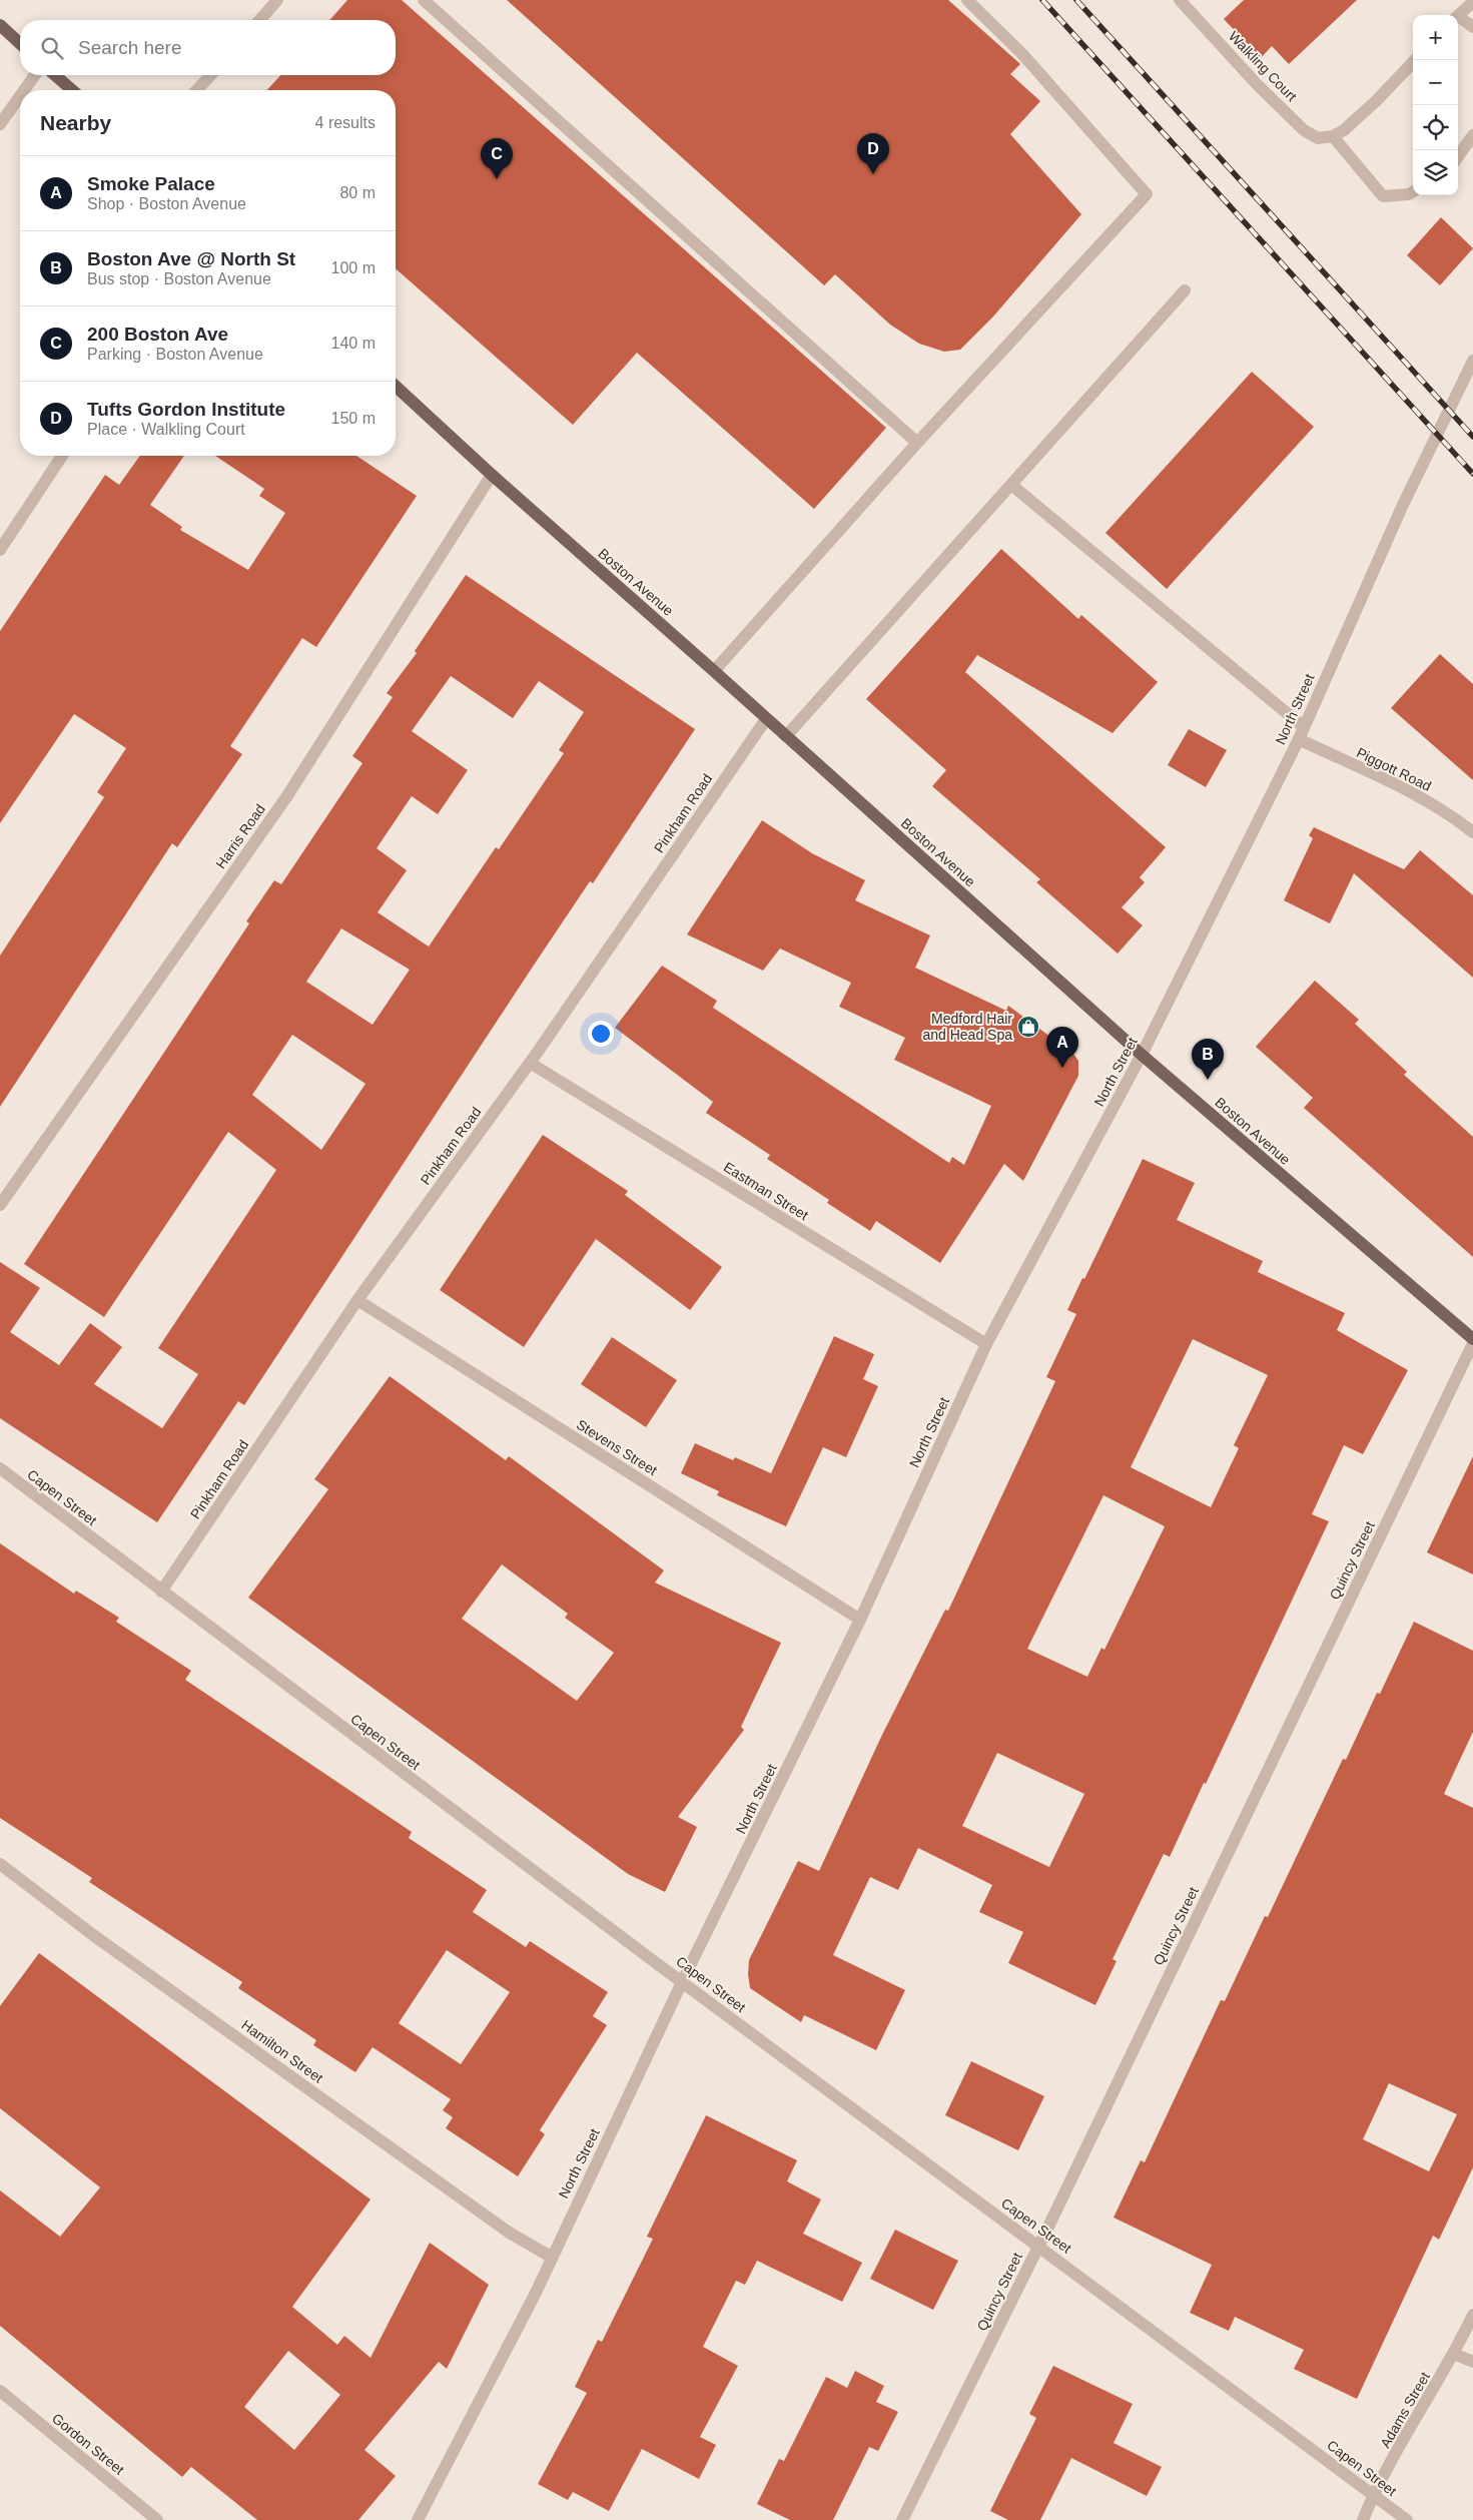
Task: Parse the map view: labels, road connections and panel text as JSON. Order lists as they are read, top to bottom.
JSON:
{
  "streets": {
    "main road": ["Boston Avenue"],
    "street": [
      "Walkling Court",
      "North Street",
      "Piggott Road",
      "Pinkham Road",
      "Harris Road",
      "Eastman Street",
      "Stevens Street",
      "Capen Street",
      "Quincy Street",
      "Hamilton Street",
      "Adams Street",
      "Gordon Street"
    ]
  },
  "crossings": [
    ["Boston Avenue", "North Street"],
    ["Boston Avenue", "Pinkham Road"],
    ["Boston Avenue", "Harris Road"],
    ["North Street", "Piggott Road"],
    ["North Street", "Eastman Street"],
    ["North Street", "Stevens Street"],
    ["North Street", "Capen Street"],
    ["North Street", "Hamilton Street"],
    ["Pinkham Road", "Eastman Street"],
    ["Pinkham Road", "Stevens Street"],
    ["Pinkham Road", "Capen Street"],
    ["Capen Street", "Quincy Street"],
    ["Capen Street", "Adams Street"]
  ],
  "places": {
    "shop": ["Medford Hair and Head Spa"]
  },
  "page": {
    "map_buttons": ["+", "−"],
    "search": "Search here",
    "heading": ["Nearby", "4 results"],
    "pins": [
      "D",
      "C",
      "A",
      "B"
    ],
    "list": [
      {
        "mark": "A",
        "name": "Smoke Palace",
        "note": "Shop · Boston Avenue",
        "value": "80 m"
      },
      {
        "mark": "B",
        "name": "Boston Ave @ North St",
        "note": "Bus stop · Boston Avenue",
        "value": "100 m"
      },
      {
        "mark": "C",
        "name": "200 Boston Ave",
        "note": "Parking · Boston Avenue",
        "value": "140 m"
      },
      {
        "mark": "D",
        "name": "Tufts Gordon Institute",
        "note": "Place · Walkling Court",
        "value": "150 m"
      }
    ]
  }
}
